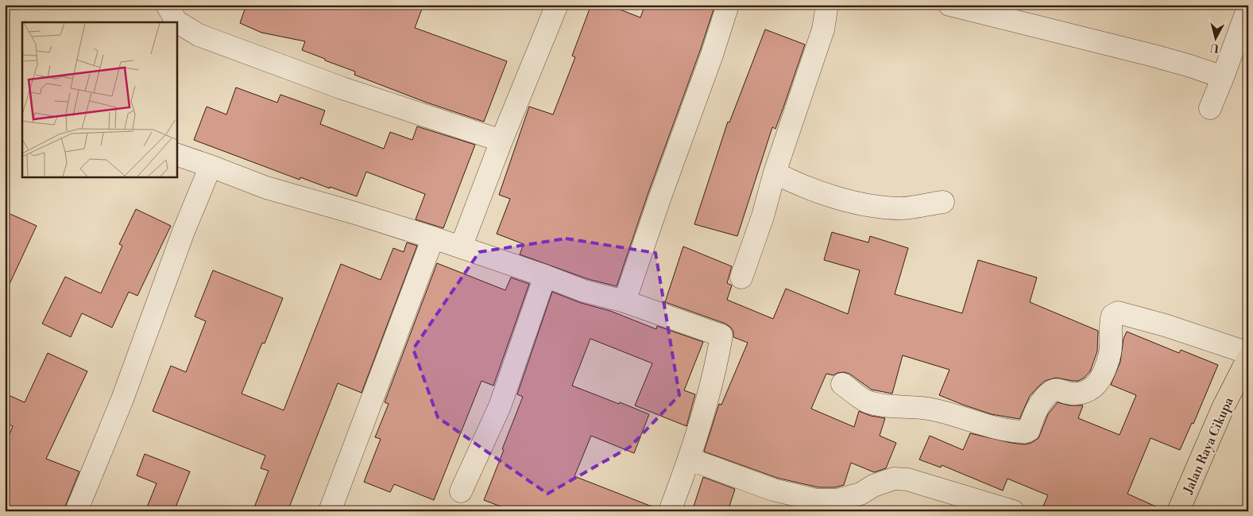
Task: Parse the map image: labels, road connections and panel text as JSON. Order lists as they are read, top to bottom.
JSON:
{
  "streets": {
    "main road": ["Jalan Raya Cikupa"]
  },
  "north": "bottom"
}
